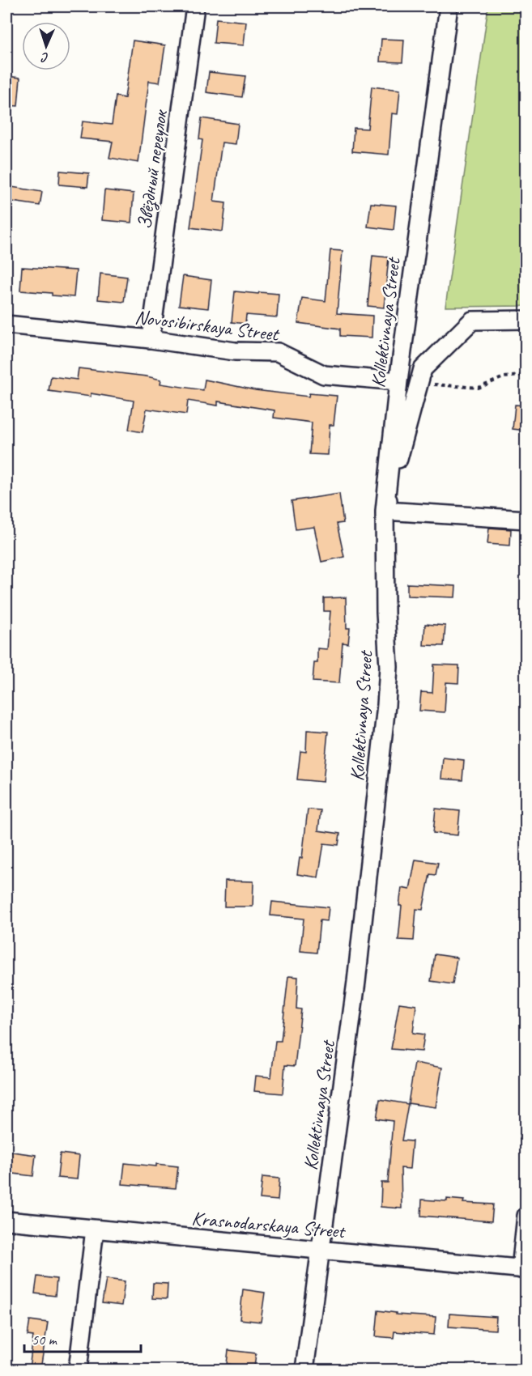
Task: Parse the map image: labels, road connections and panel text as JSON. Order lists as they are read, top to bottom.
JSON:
{
  "streets": {
    "street": [
      "Звёздный переулок",
      "Kollektivnaya Street",
      "Novosibirskaya Street",
      "Krasnodarskaya Street"
    ]
  },
  "crossings": [
    ["Звёздный переулок", "Novosibirskaya Street"],
    ["Kollektivnaya Street", "Novosibirskaya Street"],
    ["Kollektivnaya Street", "Krasnodarskaya Street"]
  ],
  "scale_bar": "50 m",
  "north": "bottom"
}
